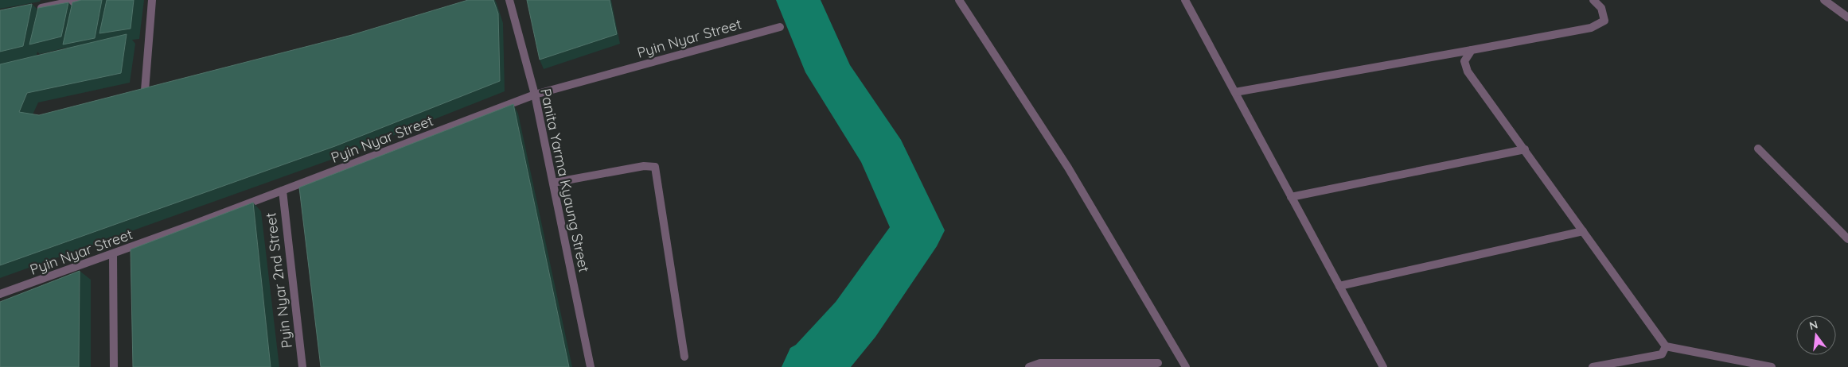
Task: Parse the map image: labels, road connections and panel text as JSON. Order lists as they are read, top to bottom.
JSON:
{
  "streets": {
    "street": ["Pyin Nyar Street", "Panita Yarma Kyaung Street", "Pyin Nyar 2nd Street"]
  },
  "crossings": [
    ["Pyin Nyar Street", "Panita Yarma Kyaung Street"],
    ["Pyin Nyar Street", "Pyin Nyar 2nd Street"]
  ],
  "north": "top"
}
